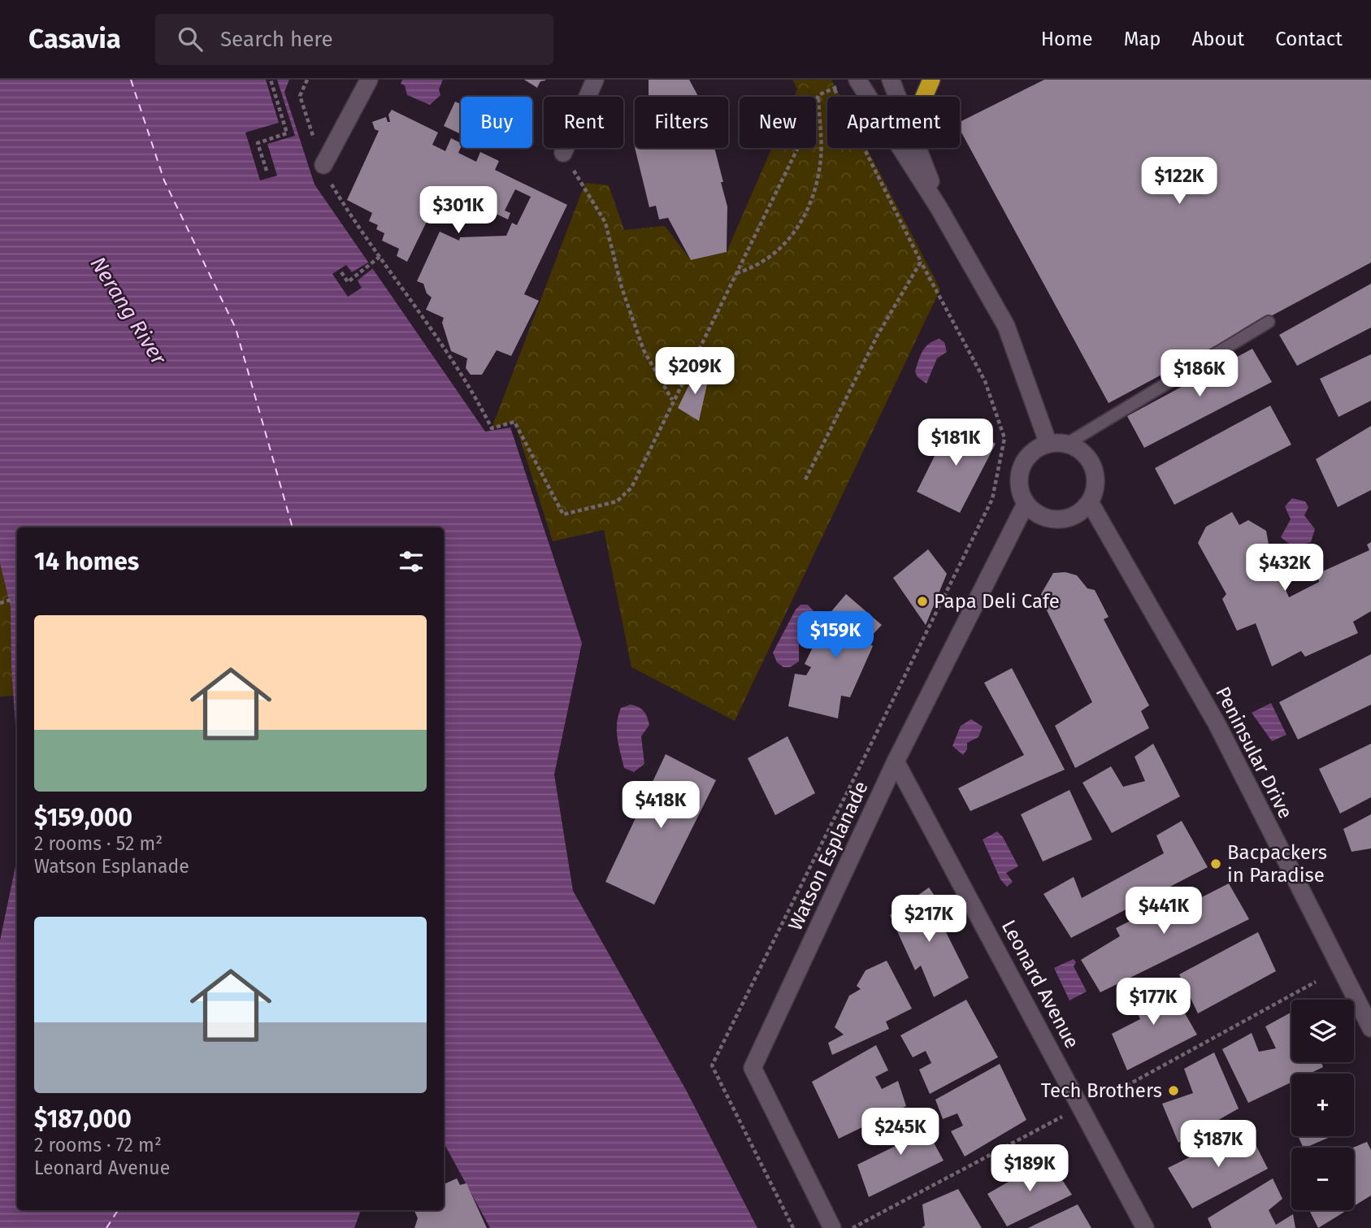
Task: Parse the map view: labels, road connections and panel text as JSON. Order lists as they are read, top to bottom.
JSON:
{
  "streets": {
    "street": ["Peninsular Drive", "Watson Esplanade", "Leonard Avenue"]
  },
  "crossings": [
    ["Peninsular Drive", "Watson Esplanade"],
    ["Watson Esplanade", "Leonard Avenue"]
  ],
  "water": ["Nerang River"],
  "places": ["Papa Deli Cafe", "Bacpackers in Paradise", "Tech Brothers"],
  "page": {
    "header": "Casavia",
    "search": "Search here",
    "nav": [
      "Home",
      "Map",
      "About",
      "Contact"
    ],
    "chip": [
      "Buy",
      "Rent",
      "Filters",
      "New",
      "Apartment"
    ],
    "price": [
      "$122K",
      "$301K",
      "$209K",
      "$186K",
      "$181K",
      "$432K",
      "$159K",
      "$418K",
      "$441K",
      "$217K",
      "$177K",
      "$245K",
      "$187K",
      "$189K"
    ],
    "heading": "14 homes",
    "list": [
      {
        "name": "$159,000",
        "note": "2 rooms · 52 m² · Watson Esplanade"
      },
      {
        "name": "$187,000",
        "note": "2 rooms · 72 m² · Leonard Avenue"
      }
    ],
    "map_buttons": ["+", "−"]
  }
}
